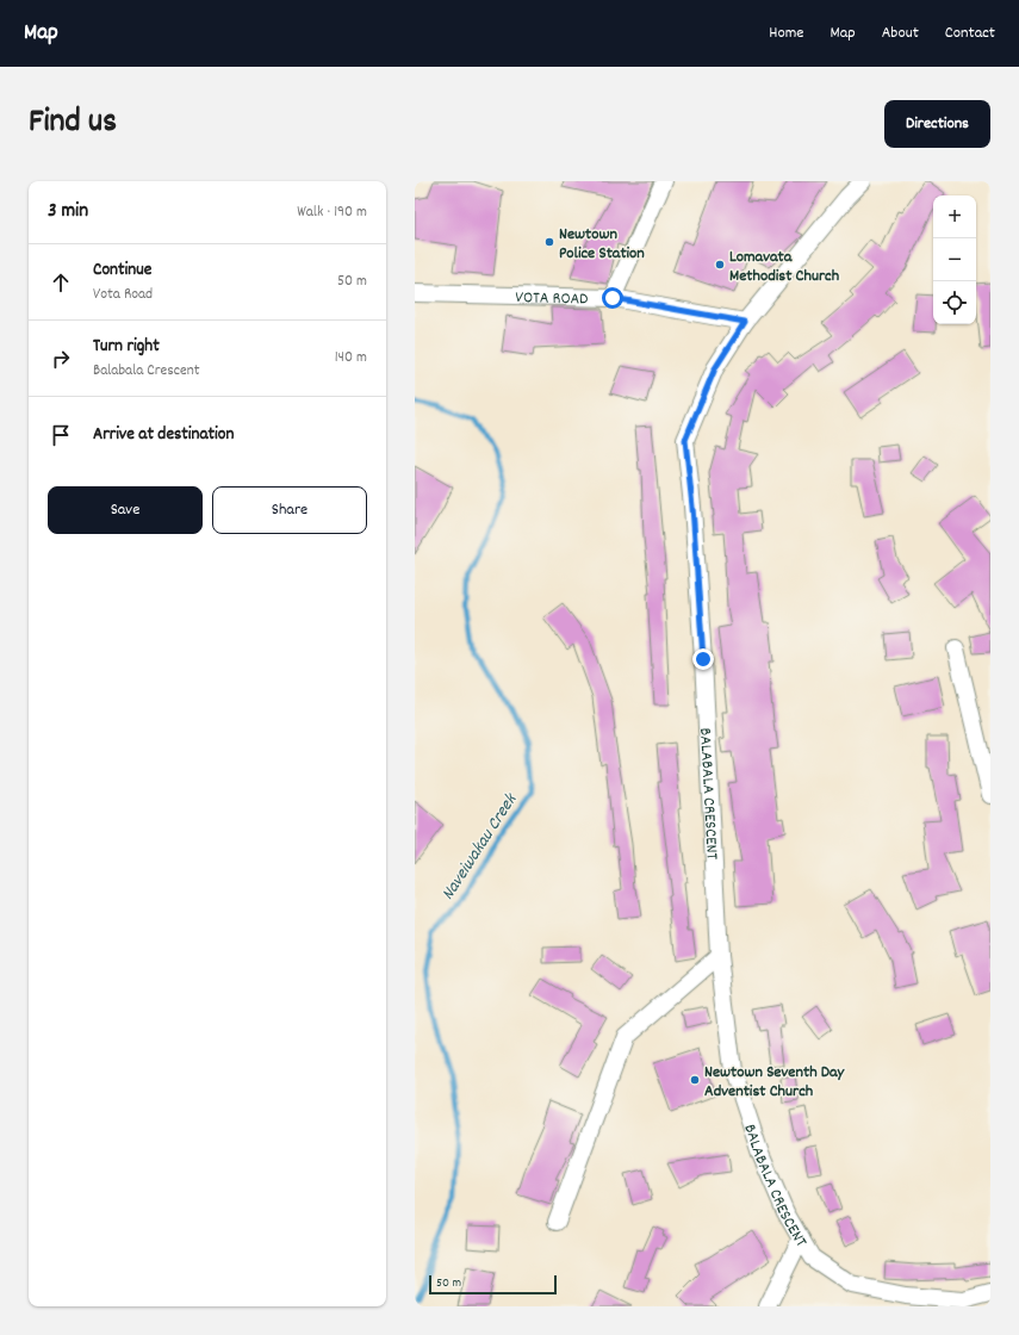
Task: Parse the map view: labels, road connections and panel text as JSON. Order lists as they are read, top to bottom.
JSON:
{
  "streets": {
    "street": ["VOTA ROAD", "BALABALA CRESCENT"]
  },
  "crossings": [
    ["VOTA ROAD", "BALABALA CRESCENT"]
  ],
  "water": ["Naveiwakau Creek"],
  "places": ["Newtown Police Station", "Lomavata Methodist Church", "Newtown Seventh Day Adventist Church"],
  "scale_bar": "50 m",
  "page": {
    "header": "Map",
    "nav": [
      "Home",
      "Map",
      "About",
      "Contact"
    ],
    "title": "Find us",
    "buttons": [
      "Directions",
      ["Save", "Share"]
    ],
    "heading": ["3 min", "Walk · 190 m"],
    "map_buttons": ["+", "−"],
    "list": [
      ["Continue", "Vota Road", "50 m"],
      ["Turn right", "Balabala Crescent", "140 m"],
      "Arrive at destination"
    ],
    "scale": "50 m"
  }
}
